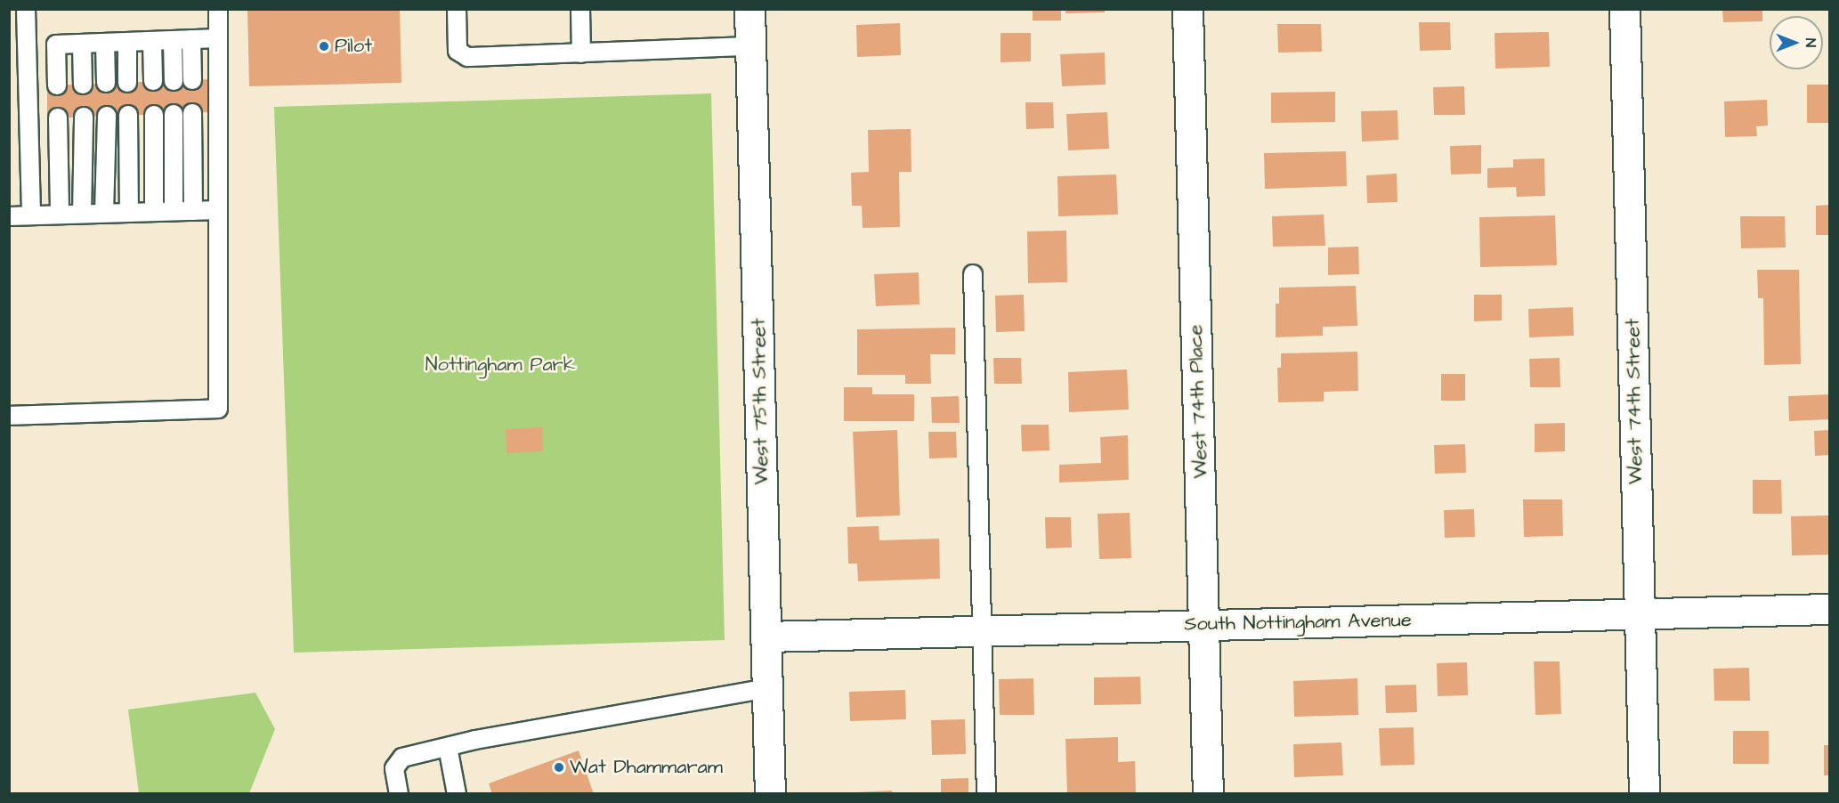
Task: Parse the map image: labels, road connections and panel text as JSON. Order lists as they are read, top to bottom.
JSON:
{
  "streets": {
    "street": [
      "West 75th Street",
      "West 74th Place",
      "West 74th Street",
      "South Nottingham Avenue"
    ]
  },
  "crossings": [
    ["West 75th Street", "South Nottingham Avenue"],
    ["West 74th Place", "South Nottingham Avenue"],
    ["West 74th Street", "South Nottingham Avenue"]
  ],
  "parks": ["Nottingham Park"],
  "places": ["Pilot", "Wat Dhammaram"],
  "north": "right"
}
